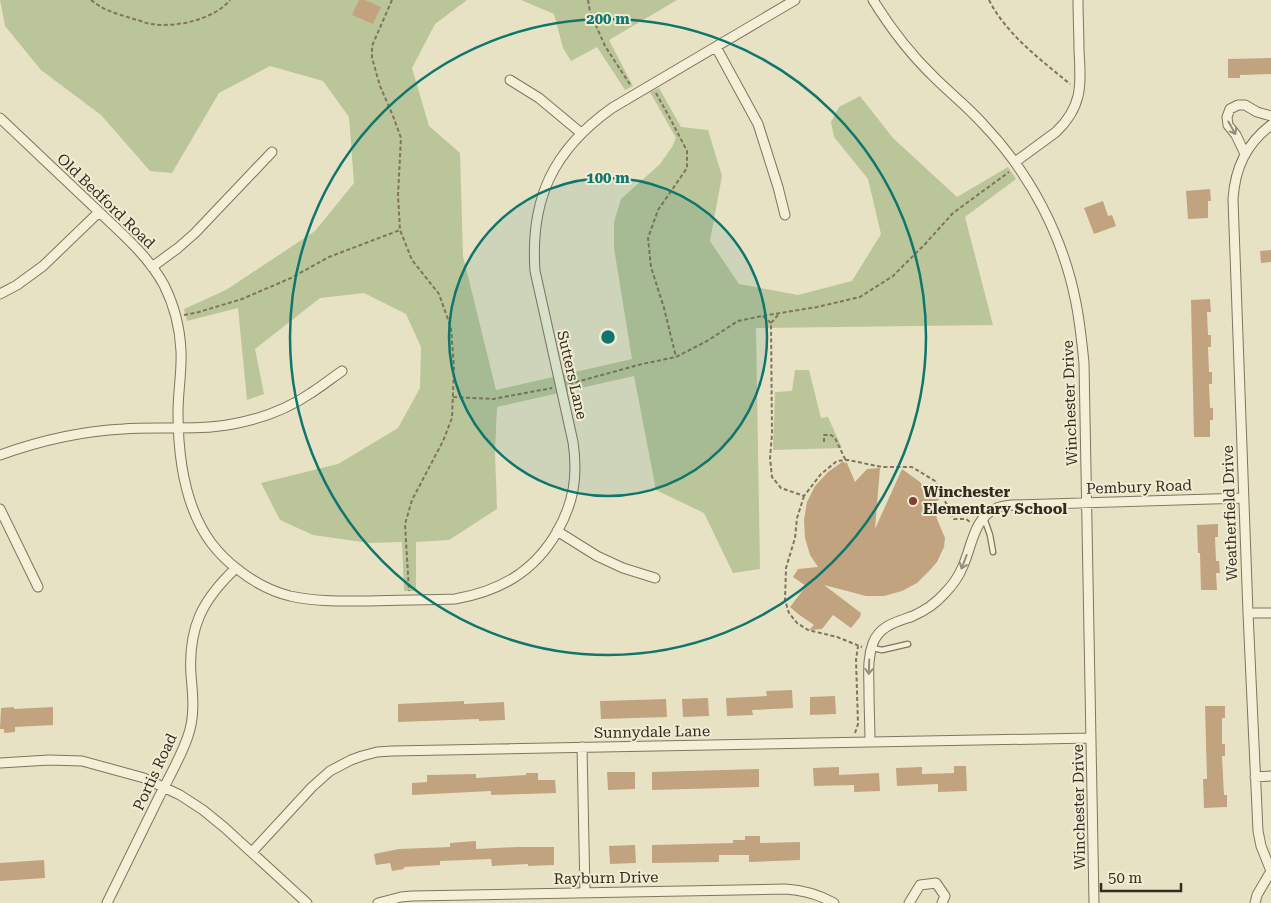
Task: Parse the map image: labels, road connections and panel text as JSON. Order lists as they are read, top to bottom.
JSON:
{
  "streets": {
    "street": [
      "Old Bedford Road",
      "Sutters Lane",
      "Winchester Drive",
      "Pembury Road",
      "Weatherfield Drive",
      "Sunnydale Lane",
      "Portis Road",
      "Rayburn Drive"
    ]
  },
  "crossings": [
    ["Old Bedford Road", "Sutters Lane"],
    ["Old Bedford Road", "Portis Road"],
    ["Sutters Lane", "Portis Road"],
    ["Winchester Drive", "Pembury Road"],
    ["Winchester Drive", "Sunnydale Lane"],
    ["Pembury Road", "Weatherfield Drive"]
  ],
  "places": ["Winchester Elementary School"],
  "scale_bar": "50 m",
  "rings": ["200 m", "100 m"]
}
